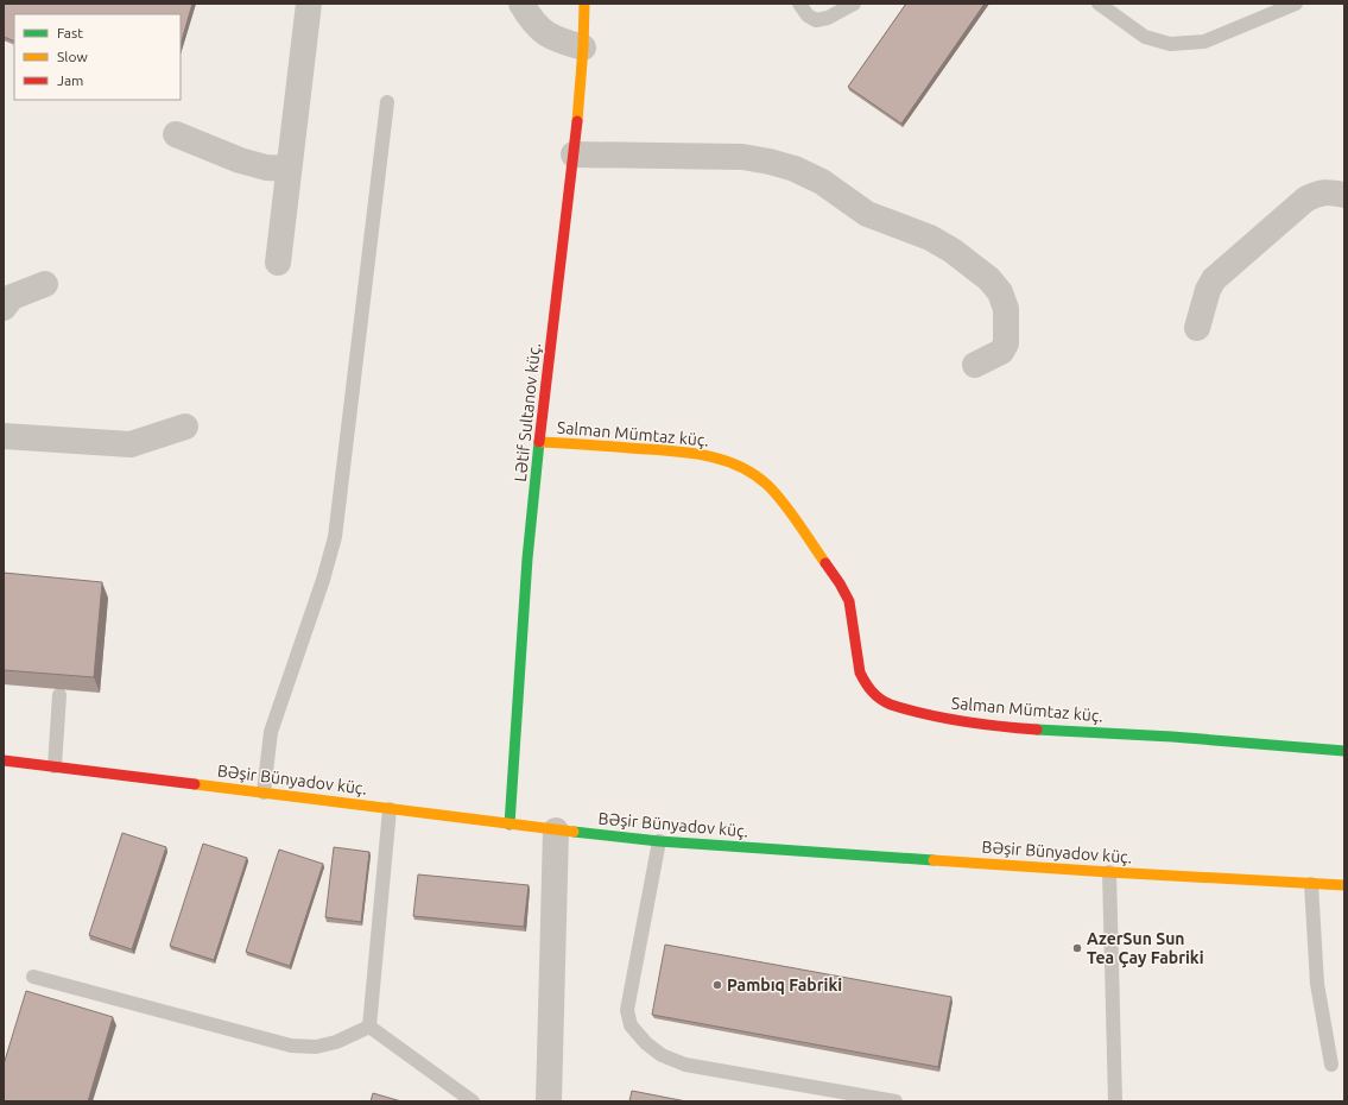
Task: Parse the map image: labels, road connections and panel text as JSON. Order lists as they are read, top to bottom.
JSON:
{
  "streets": {
    "street": ["Lətif Sultanov küç.", "Salman Mümtaz küç.", "Bəşir Bünyadov küç."]
  },
  "crossings": [
    ["Lətif Sultanov küç.", "Salman Mümtaz küç."],
    ["Lətif Sultanov küç.", "Bəşir Bünyadov küç."]
  ],
  "places": ["AzerSun Sun Tea Çay Fabriki", "Pambıq Fabriki"],
  "legend": ["Fast", "Slow", "Jam"]
}
